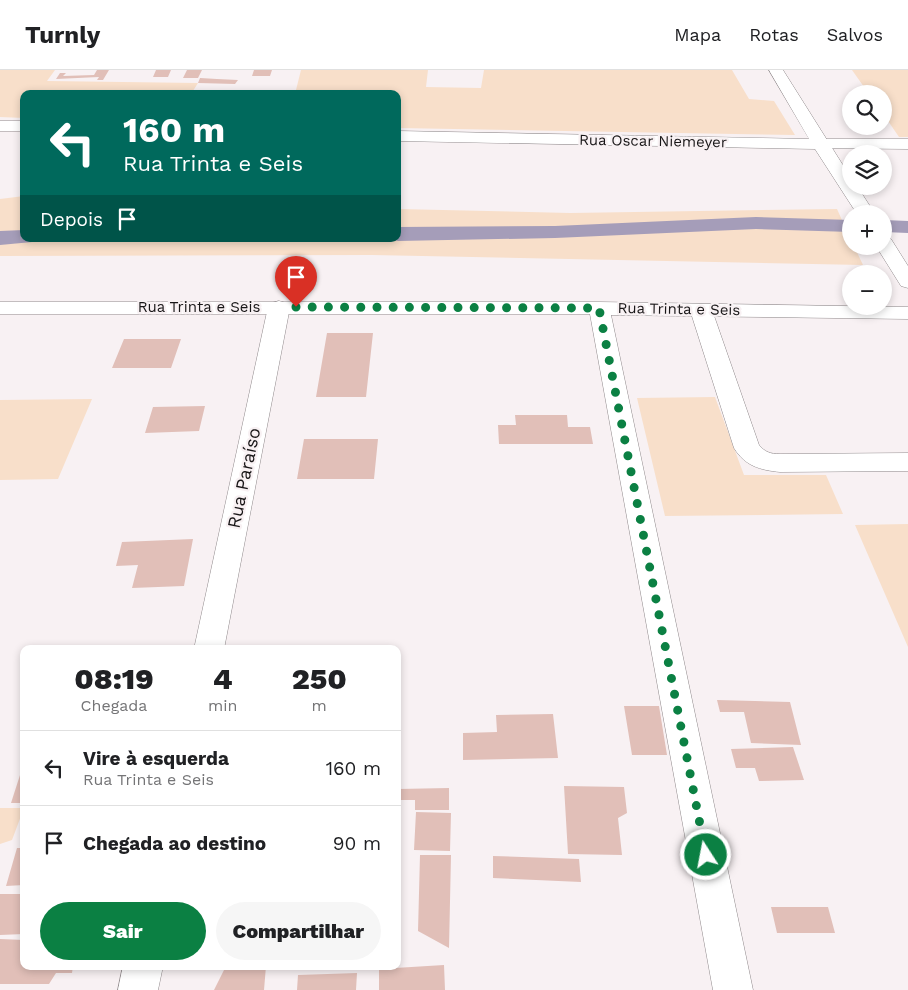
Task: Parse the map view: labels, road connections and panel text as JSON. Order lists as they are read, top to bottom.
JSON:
{
  "streets": {
    "street": ["Rua Oscar Niemeyer", "Rua Trinta e Seis", "Rua Paraíso"]
  },
  "crossings": [
    ["Rua Trinta e Seis", "Rua Paraíso"]
  ],
  "page": {
    "header": "Turnly",
    "nav": ["Mapa", "Rotas", "Salvos"],
    "map_buttons": ["+", "−"],
    "turn": ["160 m", "Rua Trinta e Seis"],
    "then": "Depois",
    "eta": [
      "08:19",
      "Chegada",
      "4",
      "min",
      "250",
      "m"
    ],
    "list": [
      {
        "name": "Vire à esquerda",
        "note": "Rua Trinta e Seis",
        "value": "160 m"
      },
      {
        "name": "Chegada ao destino",
        "value": "90 m"
      }
    ],
    "buttons": ["Sair", "Compartilhar"]
  }
}
